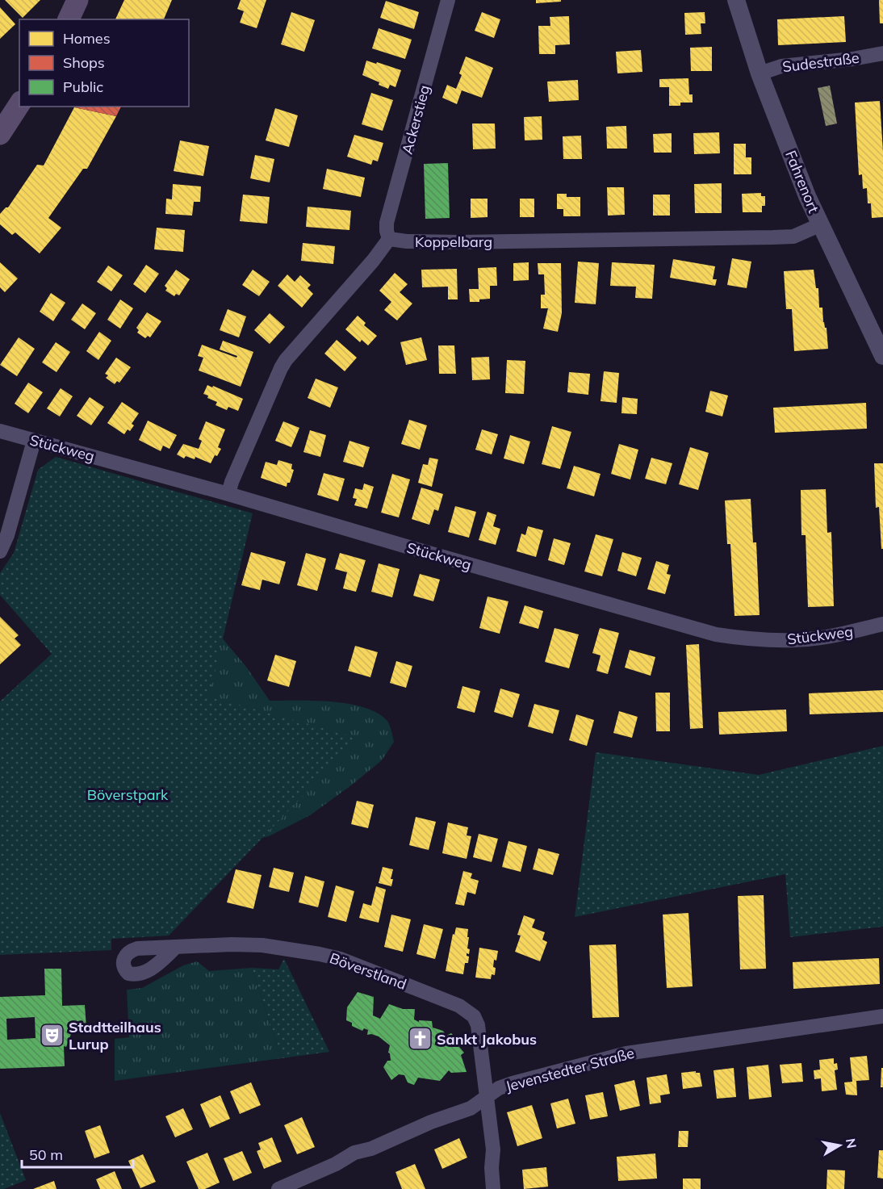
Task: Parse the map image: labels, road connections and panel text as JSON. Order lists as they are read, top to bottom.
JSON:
{
  "streets": {
    "street": [
      "Sudestraße",
      "Ackerstieg",
      "Fahrenort",
      "Koppelbarg",
      "Stückweg",
      "Böverstland",
      "Jevenstedter Straße"
    ]
  },
  "crossings": [
    ["Sudestraße", "Fahrenort"],
    ["Ackerstieg", "Koppelbarg"],
    ["Fahrenort", "Koppelbarg"],
    ["Böverstland", "Jevenstedter Straße"]
  ],
  "parks": ["Böverstpark"],
  "places": {
    "theatre": ["Stadtteilhaus Lurup"],
    "church": ["Sankt Jakobus"]
  },
  "legend": ["Homes", "Shops", "Public"],
  "scale_bar": "50 m",
  "north": "right"
}
